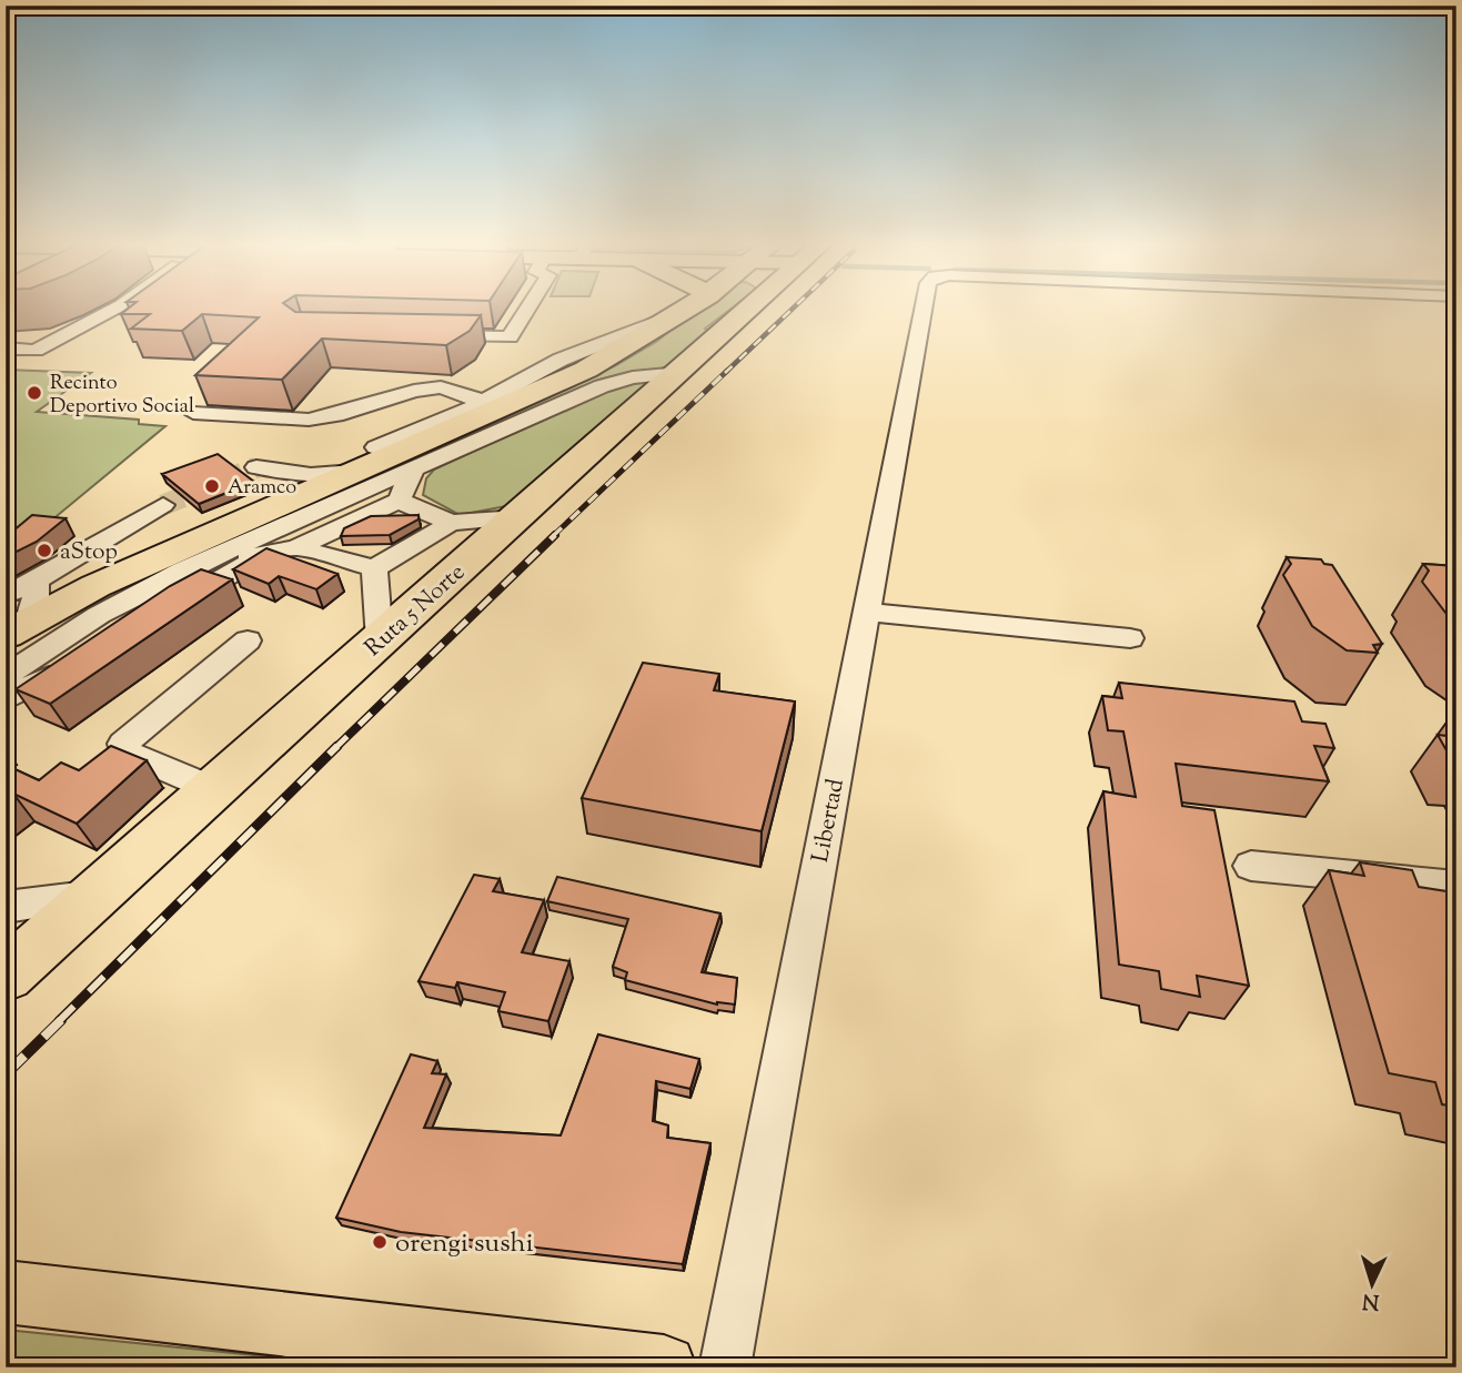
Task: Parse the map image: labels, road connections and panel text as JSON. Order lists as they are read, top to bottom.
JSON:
{
  "streets": {
    "highway": ["Ruta 5 Norte"],
    "street": ["Libertad"]
  },
  "places": [
    "Recinto Deportivo Social",
    "Aramco",
    "aStop",
    "orengi sushi"
  ],
  "north": "bottom"
}
